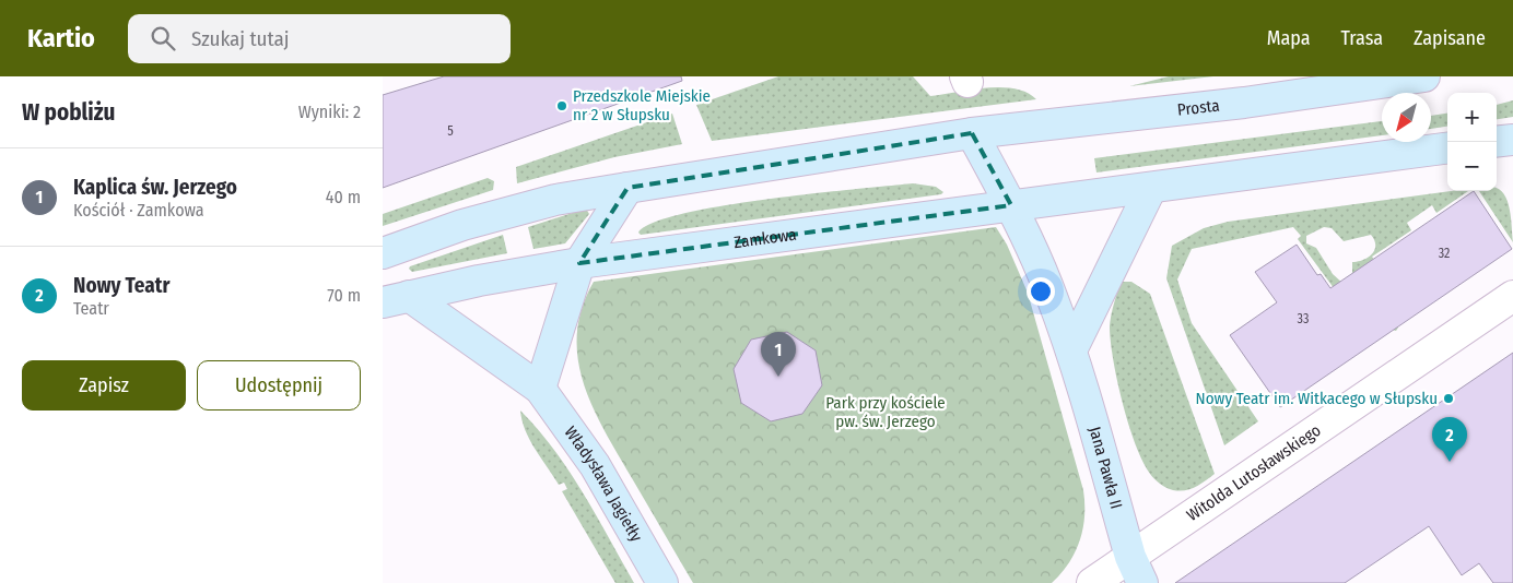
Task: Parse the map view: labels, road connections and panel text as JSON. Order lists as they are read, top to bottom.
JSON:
{
  "streets": {
    "main road": [
      "Prosta",
      "Zamkowa",
      "Jana Pawła II",
      "Władysława Jagiełły"
    ],
    "street": ["Witolda Lutosławskiego"]
  },
  "crossings": [
    ["Prosta", "Jana Pawła II"],
    ["Zamkowa", "Jana Pawła II"],
    ["Zamkowa", "Władysława Jagiełły"],
    ["Jana Pawła II", "Witolda Lutosławskiego"]
  ],
  "parks": ["Park przy kościele pw. św. Jerzego"],
  "places": ["Przedszkole Miejskie nr 2 w Słupsku", "Nowy Teatr im. Witkacego w Słupsku"],
  "house_numbers": ["5", "32", "33"],
  "north": "bottom left",
  "page": {
    "header": "Kartio",
    "search": "Szukaj tutaj",
    "nav": ["Mapa", "Trasa", "Zapisane"],
    "heading": ["W pobliżu", "Wyniki: 2"],
    "map_buttons": ["+", "−"],
    "list": [
      {
        "mark": "1",
        "name": "Kaplica św. Jerzego",
        "note": "Kościół · Zamkowa",
        "value": "40 m"
      },
      {
        "mark": "2",
        "name": "Nowy Teatr",
        "note": "Teatr",
        "value": "70 m"
      }
    ],
    "pins": ["1", "2"],
    "buttons": ["Zapisz", "Udostępnij"]
  }
}
